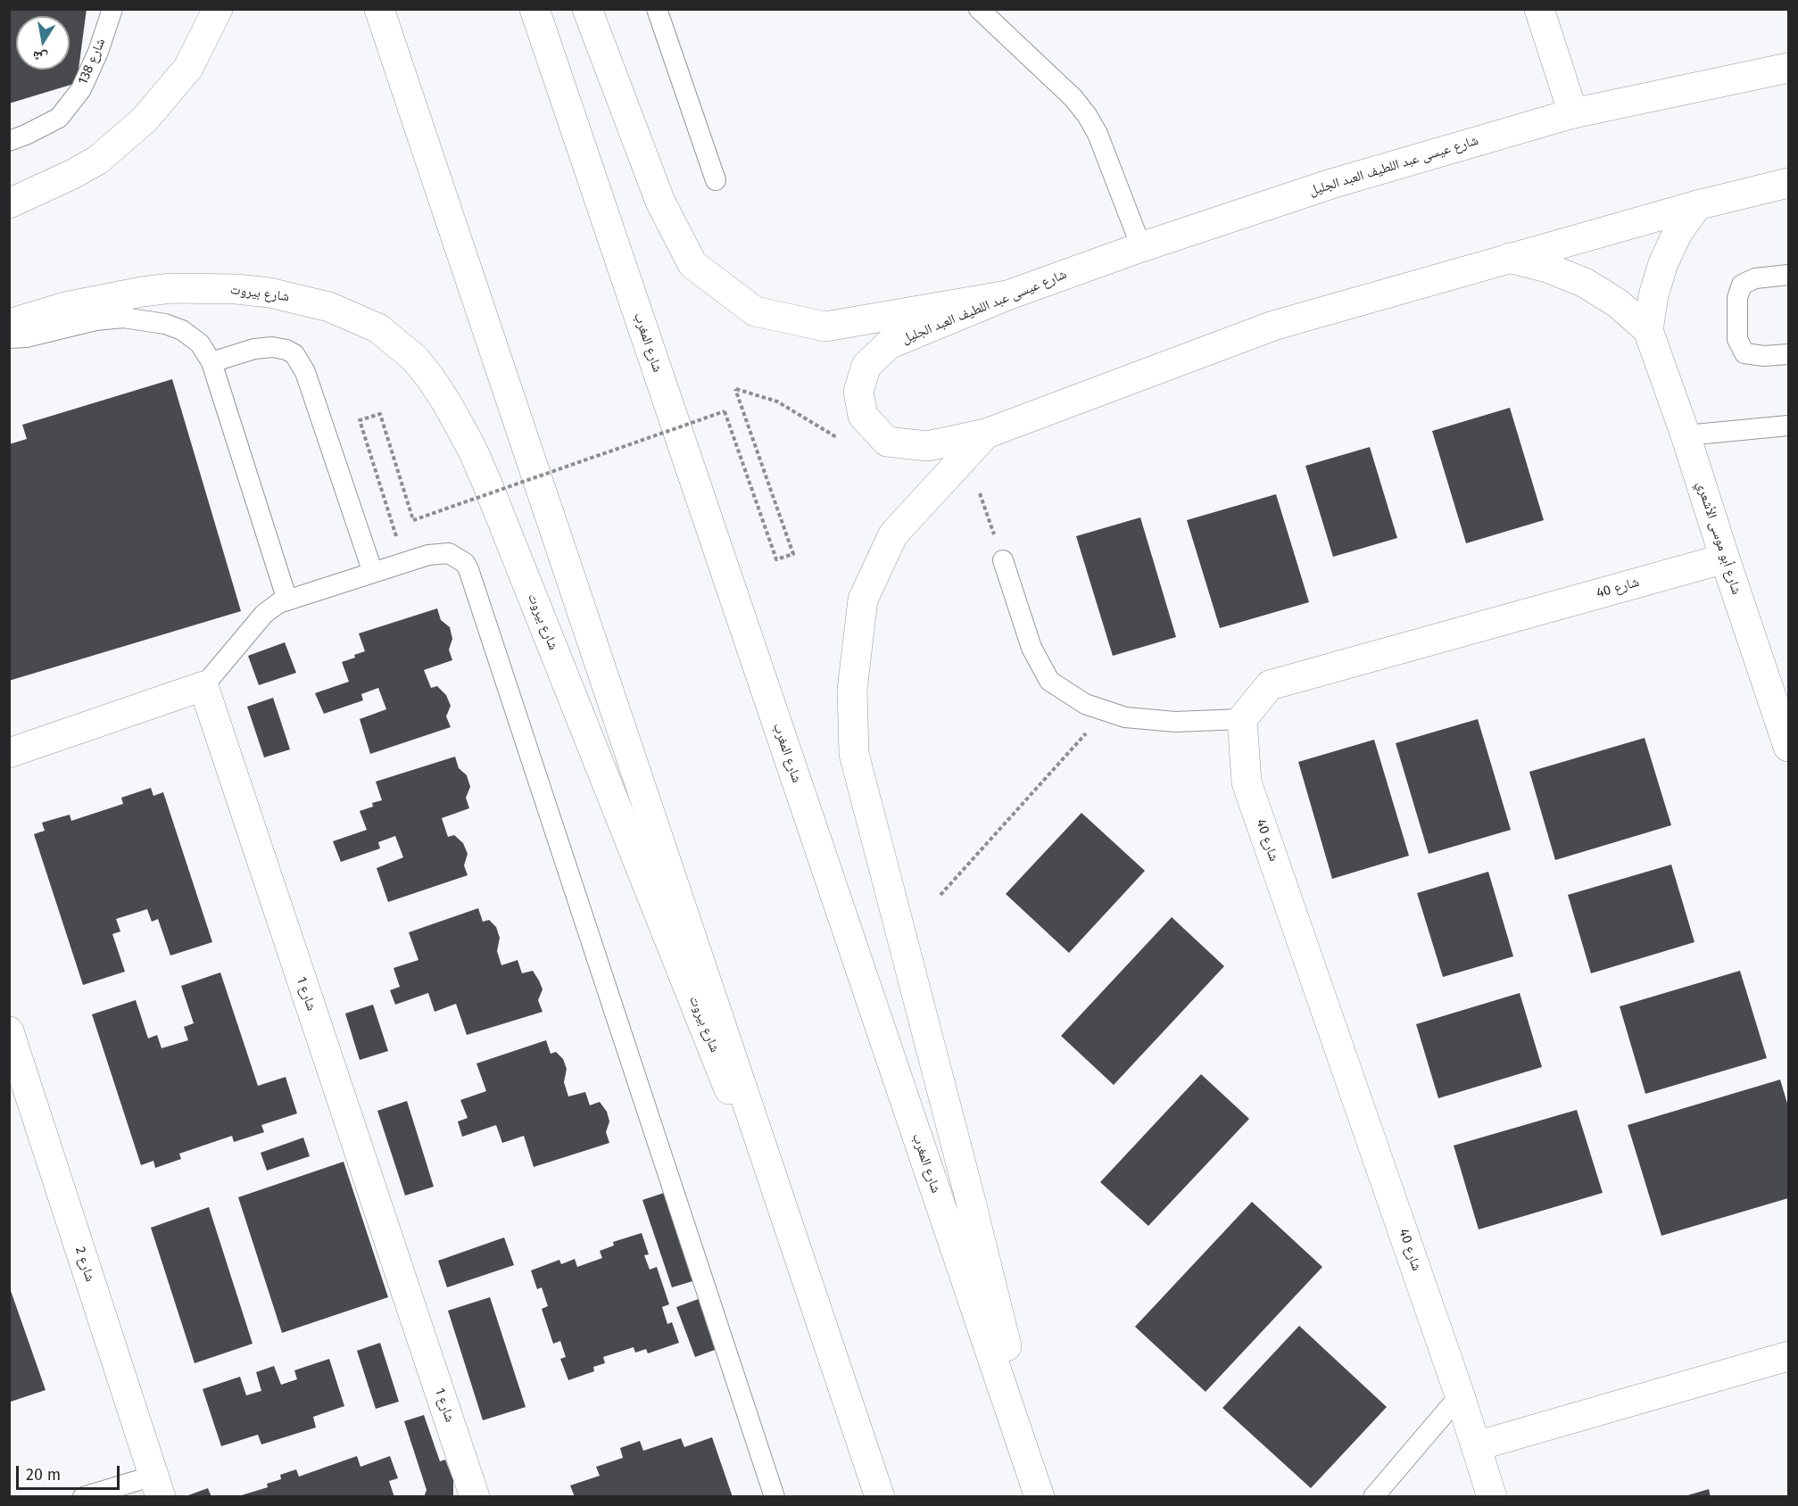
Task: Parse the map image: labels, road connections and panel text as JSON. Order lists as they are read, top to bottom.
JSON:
{
  "streets": {
    "main road": [
      "شارع عيسى عبد اللطيف العبد الجليل",
      "شارع بيروت",
      "شارع المغرب",
      "شارع أبو موسى الأشعري",
      "شارع 40",
      "شارع 1",
      "شارع 2"
    ],
    "lane": ["شارع 138"]
  },
  "crossings": [
    ["شارع أبو موسى الأشعري", "شارع 40"]
  ],
  "scale_bar": "20 m",
  "north": "bottom"
}
